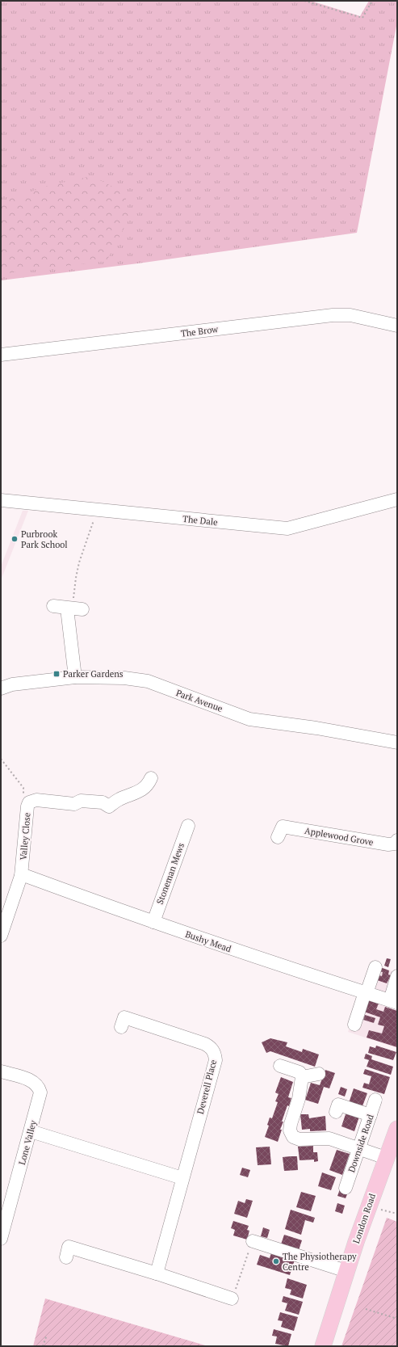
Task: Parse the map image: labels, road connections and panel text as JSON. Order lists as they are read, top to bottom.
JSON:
{
  "streets": {
    "main road": ["London Road"],
    "street": [
      "The Brow",
      "The Dale",
      "Park Avenue",
      "Valley Close",
      "Applewood Grove",
      "Stoneman Mews",
      "Bushy Mead",
      "Deverell Place",
      "Lone Valley",
      "Downside Road"
    ]
  },
  "crossings": [
    ["Valley Close", "Bushy Mead"],
    ["Stoneman Mews", "Bushy Mead"]
  ],
  "places": {
    "other": ["Purbrook Park School", "The Physiotherapy Centre"],
    "transit": ["Parker Gardens"]
  }
}
